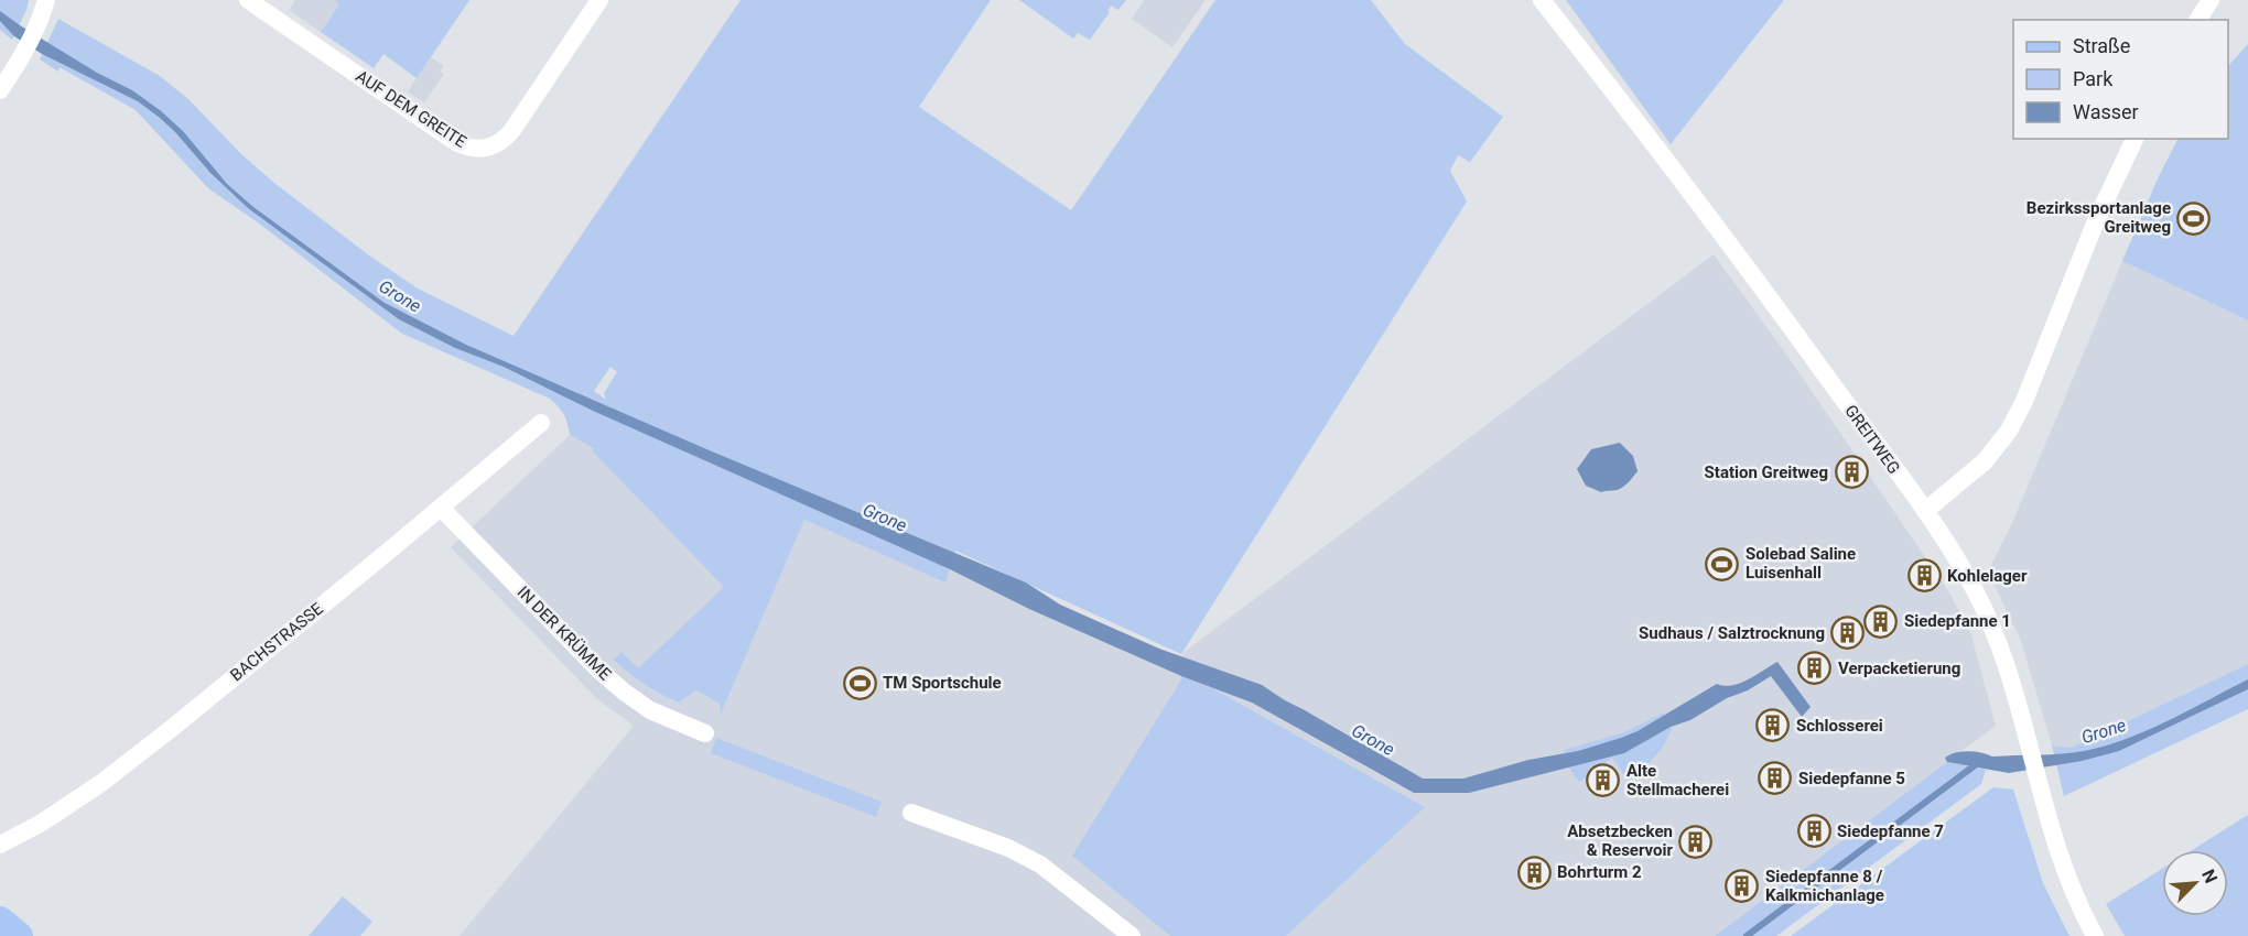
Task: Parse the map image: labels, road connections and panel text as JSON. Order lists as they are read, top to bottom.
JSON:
{
  "streets": {
    "street": [
      "AUF DEM GREITE",
      "GREITWEG",
      "IN DER KRÜMME",
      "BACHSTRASSE"
    ]
  },
  "crossings": [
    ["IN DER KRÜMME", "BACHSTRASSE"]
  ],
  "water": ["Grone"],
  "places": {
    "sports": ["Bezirkssportanlage Greitweg", "Solebad Saline Luisenhall", "TM Sportschule"],
    "building": [
      "Station Greitweg",
      "Kohlelager",
      "Siedepfanne 1",
      "Sudhaus / Salztrocknung",
      "Verpacketierung",
      "Schlosserei",
      "Siedepfanne 5",
      "Alte Stellmacherei",
      "Siedepfanne 7",
      "Absetzbecken & Reservoir",
      "Bohrturm 2",
      "Siedepfanne 8 / Kalkmichanlage"
    ]
  },
  "legend": ["Straße", "Park", "Wasser"],
  "north": "top right"
}
